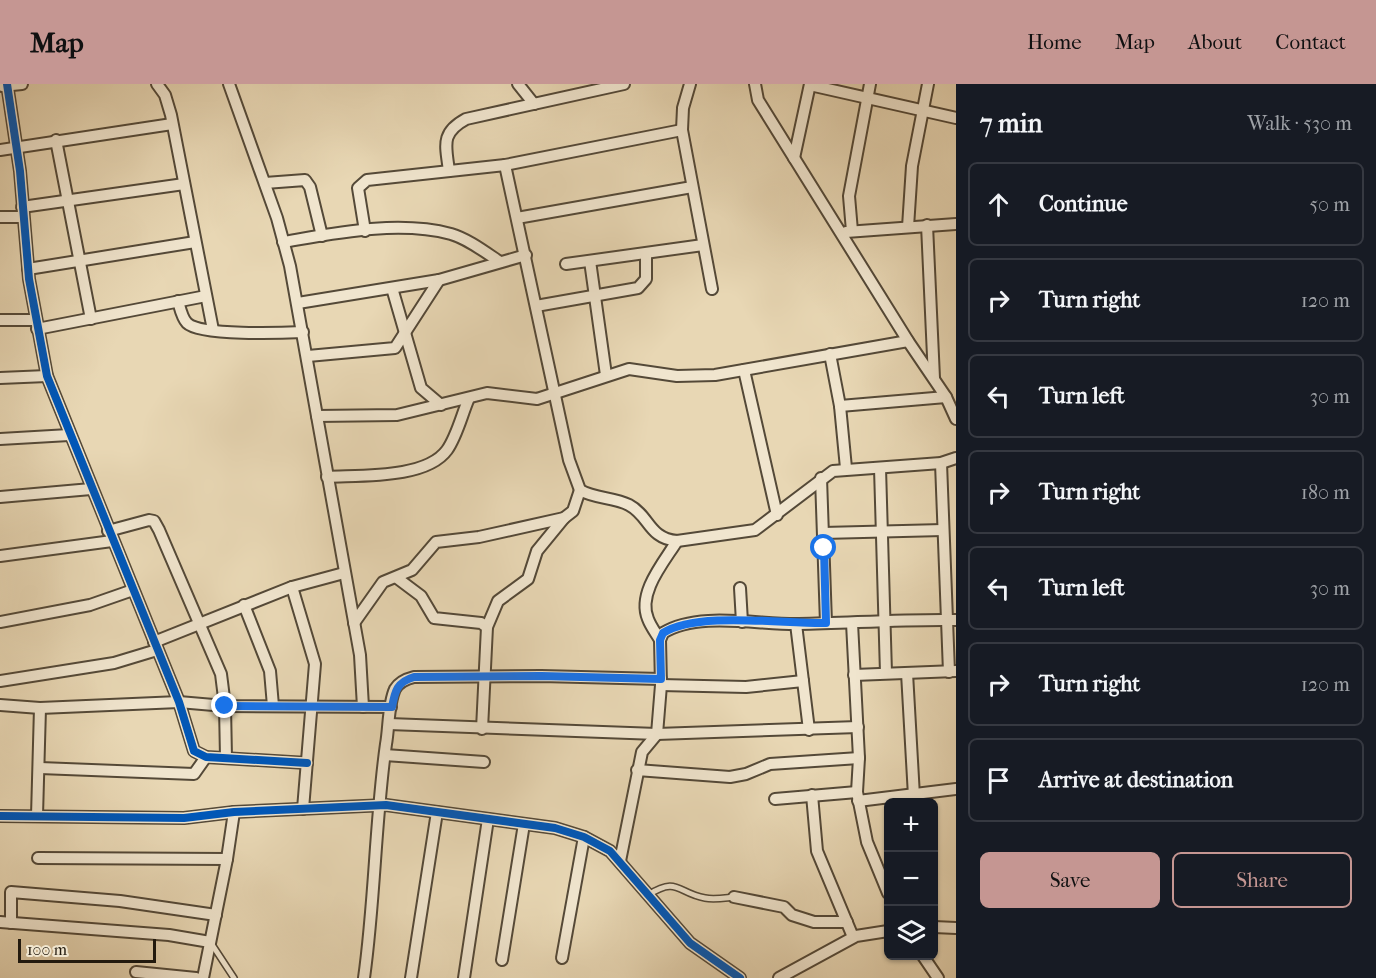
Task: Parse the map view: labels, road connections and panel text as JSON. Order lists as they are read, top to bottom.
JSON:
{
  "scale_bar": "100 m",
  "page": {
    "header": "Map",
    "nav": [
      "Home",
      "Map",
      "About",
      "Contact"
    ],
    "heading": ["7 min", "Walk · 530 m"],
    "list": [
      ["Continue", "50 m"],
      ["Turn right", "120 m"],
      ["Turn left", "30 m"],
      ["Turn right", "180 m"],
      ["Turn left", "30 m"],
      ["Turn right", "120 m"],
      "Arrive at destination"
    ],
    "map_buttons": ["+", "−"],
    "buttons": ["Save", "Share"],
    "scale": "100 m"
  }
}
